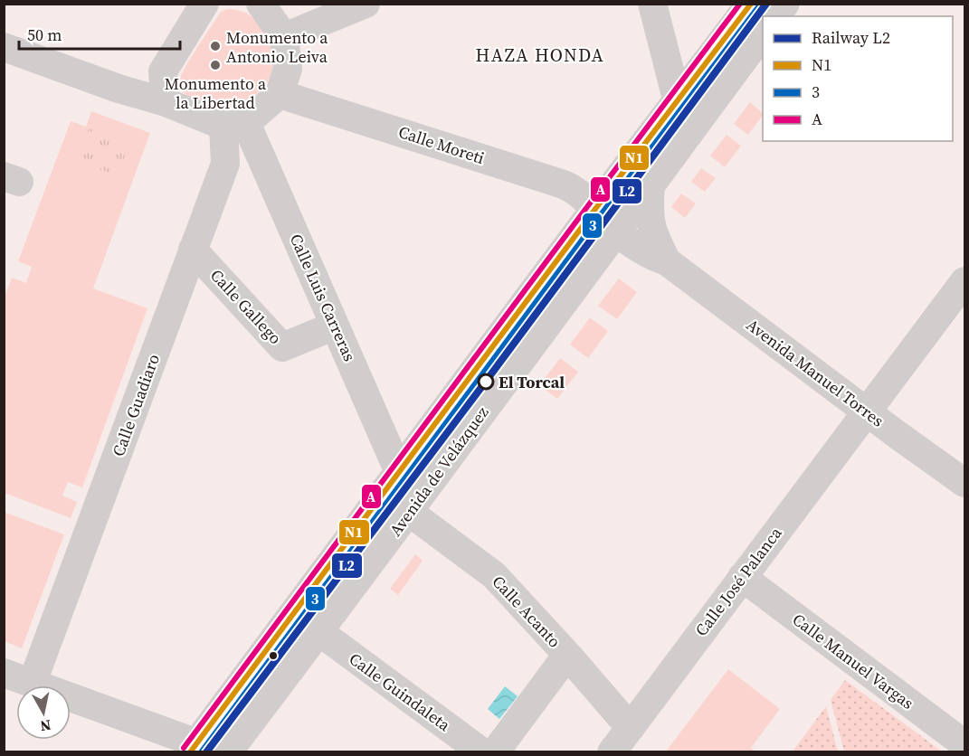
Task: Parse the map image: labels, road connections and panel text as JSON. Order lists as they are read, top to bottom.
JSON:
{
  "streets": {
    "main road": ["Avenida de Velázquez"],
    "street": [
      "Calle Moreti",
      "Calle Luis Carreras",
      "Calle Gallego",
      "Avenida Manuel Torres",
      "Calle Guadiaro",
      "Calle José Palanca",
      "Calle Acanto",
      "Calle Manuel Vargas",
      "Calle Guindaleta"
    ]
  },
  "crossings": [
    ["Calle Moreti", "Avenida Manuel Torres"],
    ["Calle Moreti", "Avenida de Velázquez"],
    ["Calle Luis Carreras", "Calle Gallego"],
    ["Calle Luis Carreras", "Calle Guadiaro"],
    ["Calle Luis Carreras", "Avenida de Velázquez"],
    ["Calle Gallego", "Calle Guadiaro"],
    ["Avenida Manuel Torres", "Avenida de Velázquez"],
    ["Avenida Manuel Torres", "Calle José Palanca"],
    ["Avenida de Velázquez", "Calle Acanto"],
    ["Avenida de Velázquez", "Calle Guindaleta"],
    ["Calle José Palanca", "Calle Acanto"],
    ["Calle José Palanca", "Calle Manuel Vargas"]
  ],
  "districts": ["HAZA HONDA"],
  "places": ["Monumento a Antonio Leiva", "Monumento a la Libertad", "El Torcal"],
  "lines": [
    "rail line L2",
    "transit line N1",
    "transit line A",
    "transit line 3"
  ],
  "legend": [
    "Railway L2",
    "N1",
    "3",
    "A"
  ],
  "scale_bar": "50 m",
  "north": "bottom"
}
